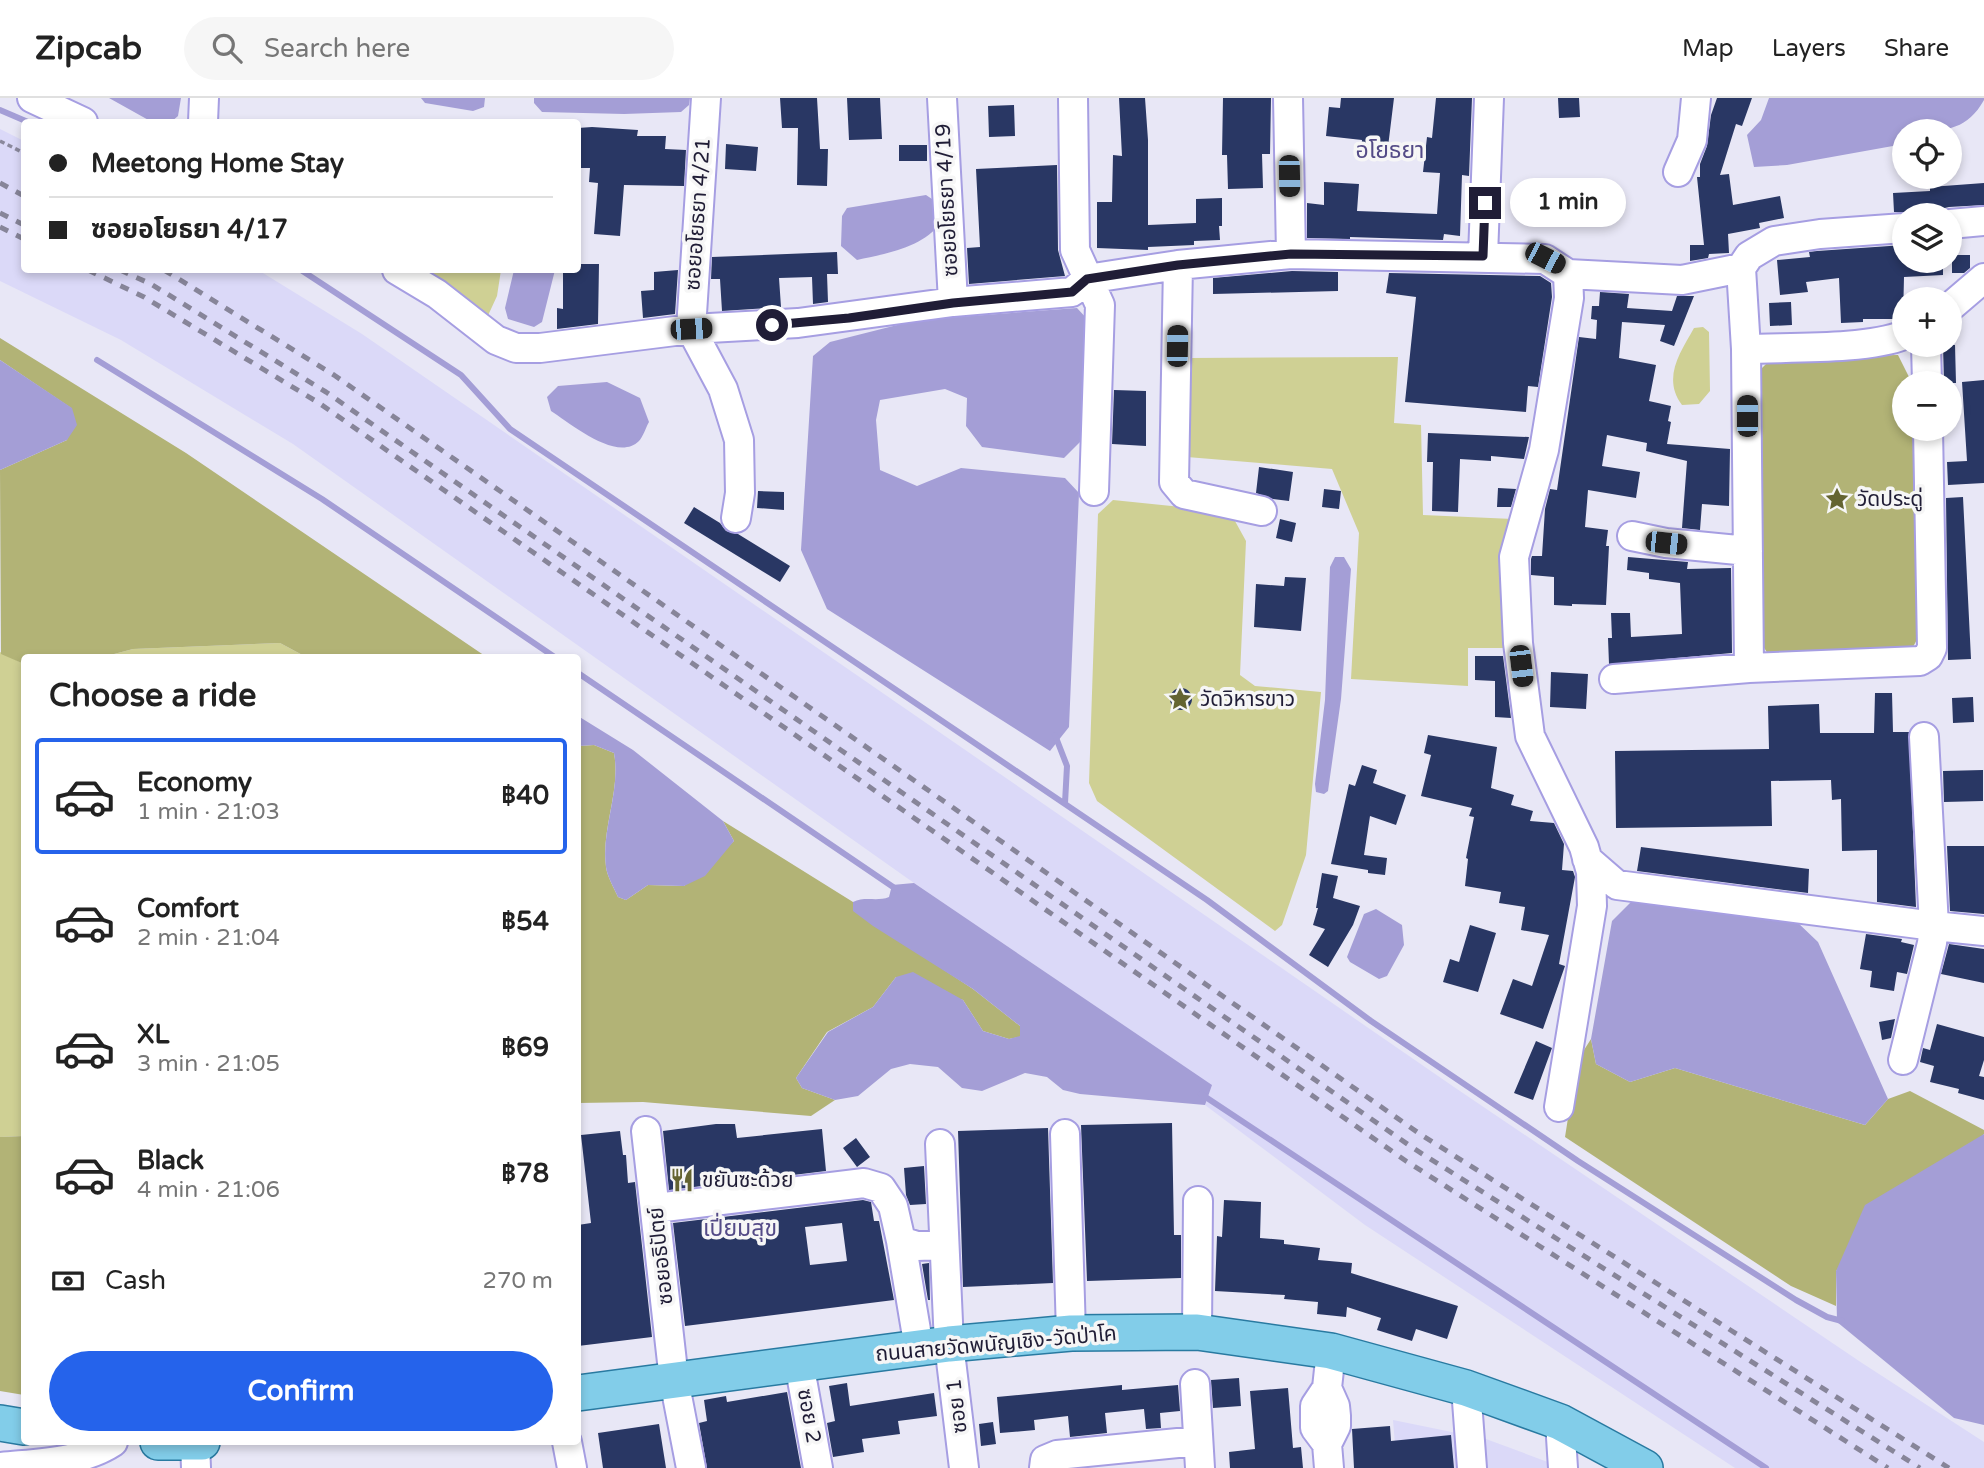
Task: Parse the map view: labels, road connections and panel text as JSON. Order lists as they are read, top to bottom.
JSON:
{
  "streets": {
    "main road": ["ถนนสายวัดพนัญเชิง-วัดป่าโค"],
    "street": [
      "ซอยอโยธยา 4/19",
      "ซอยอโยธยา 4/21",
      "ซอยอธิปัตย์",
      "ซอย 1",
      "ซอย 2"
    ]
  },
  "crossings": [
    ["ซอยอธิปัตย์", "ถนนสายวัดพนัญเชิง-วัดป่าโค"],
    ["ถนนสายวัดพนัญเชิง-วัดป่าโค", "ซอย 1"],
    ["ถนนสายวัดพนัญเชิง-วัดป่าโค", "ซอย 2"]
  ],
  "districts": ["อโยธยา", "เปี่ยมสุข"],
  "places": {
    "place": ["วัดประดู่", "วัดวิหารขาว"],
    "restaurant": ["ขยันซะด้วย"]
  },
  "page": {
    "header": "Zipcab",
    "search": "Search here",
    "nav": ["Map", "Layers", "Share"],
    "map_buttons": ["+", "−"],
    "banner": ["Meetong Home Stay", "ซอยอโยธยา 4/17"],
    "bubble": "1 min",
    "heading": "Choose a ride",
    "list": [
      {
        "name": "Economy",
        "note": "1 min · 21:03",
        "value": "฿40"
      },
      {
        "name": "Comfort",
        "note": "2 min · 21:04",
        "value": "฿54"
      },
      {
        "name": "XL",
        "note": "3 min · 21:05",
        "value": "฿69"
      },
      {
        "name": "Black",
        "note": "4 min · 21:06",
        "value": "฿78"
      }
    ],
    "pay": ["Cash", "270 m"],
    "buttons": "Confirm"
  }
}
